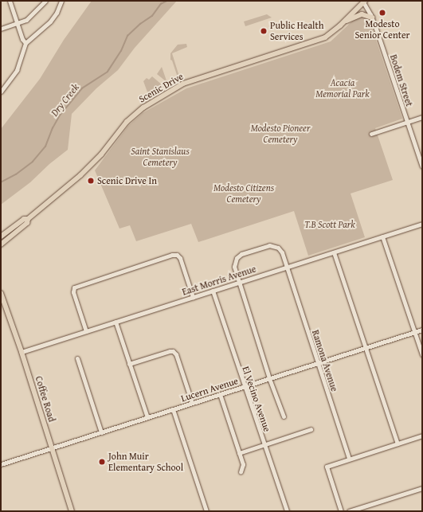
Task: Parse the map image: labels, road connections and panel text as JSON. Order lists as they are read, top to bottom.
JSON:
{
  "streets": {
    "main road": ["Scenic Drive", "Coffee Road"],
    "street": [
      "Bodem Street",
      "East Morris Avenue",
      "Ramona Avenue",
      "Lucern Avenue",
      "El Vecino Avenue"
    ]
  },
  "crossings": [
    ["Bodem Street", "Scenic Drive"],
    ["East Morris Avenue", "Ramona Avenue"],
    ["East Morris Avenue", "Coffee Road"],
    ["East Morris Avenue", "El Vecino Avenue"],
    ["Ramona Avenue", "Lucern Avenue"],
    ["Lucern Avenue", "Coffee Road"],
    ["Lucern Avenue", "El Vecino Avenue"]
  ],
  "water": ["Dry Creek"],
  "parks": [
    "Acacia Memorial Park",
    "Modesto Pioneer Cemetery",
    "Saint Stanislaus Cemetery",
    "Modesto Citizens Cemetery",
    "T.B Scott Park"
  ],
  "places": [
    "Modesto Senior Center",
    "Public Health Services",
    "Scenic Drive In",
    "John Muir Elementary School"
  ]
}
